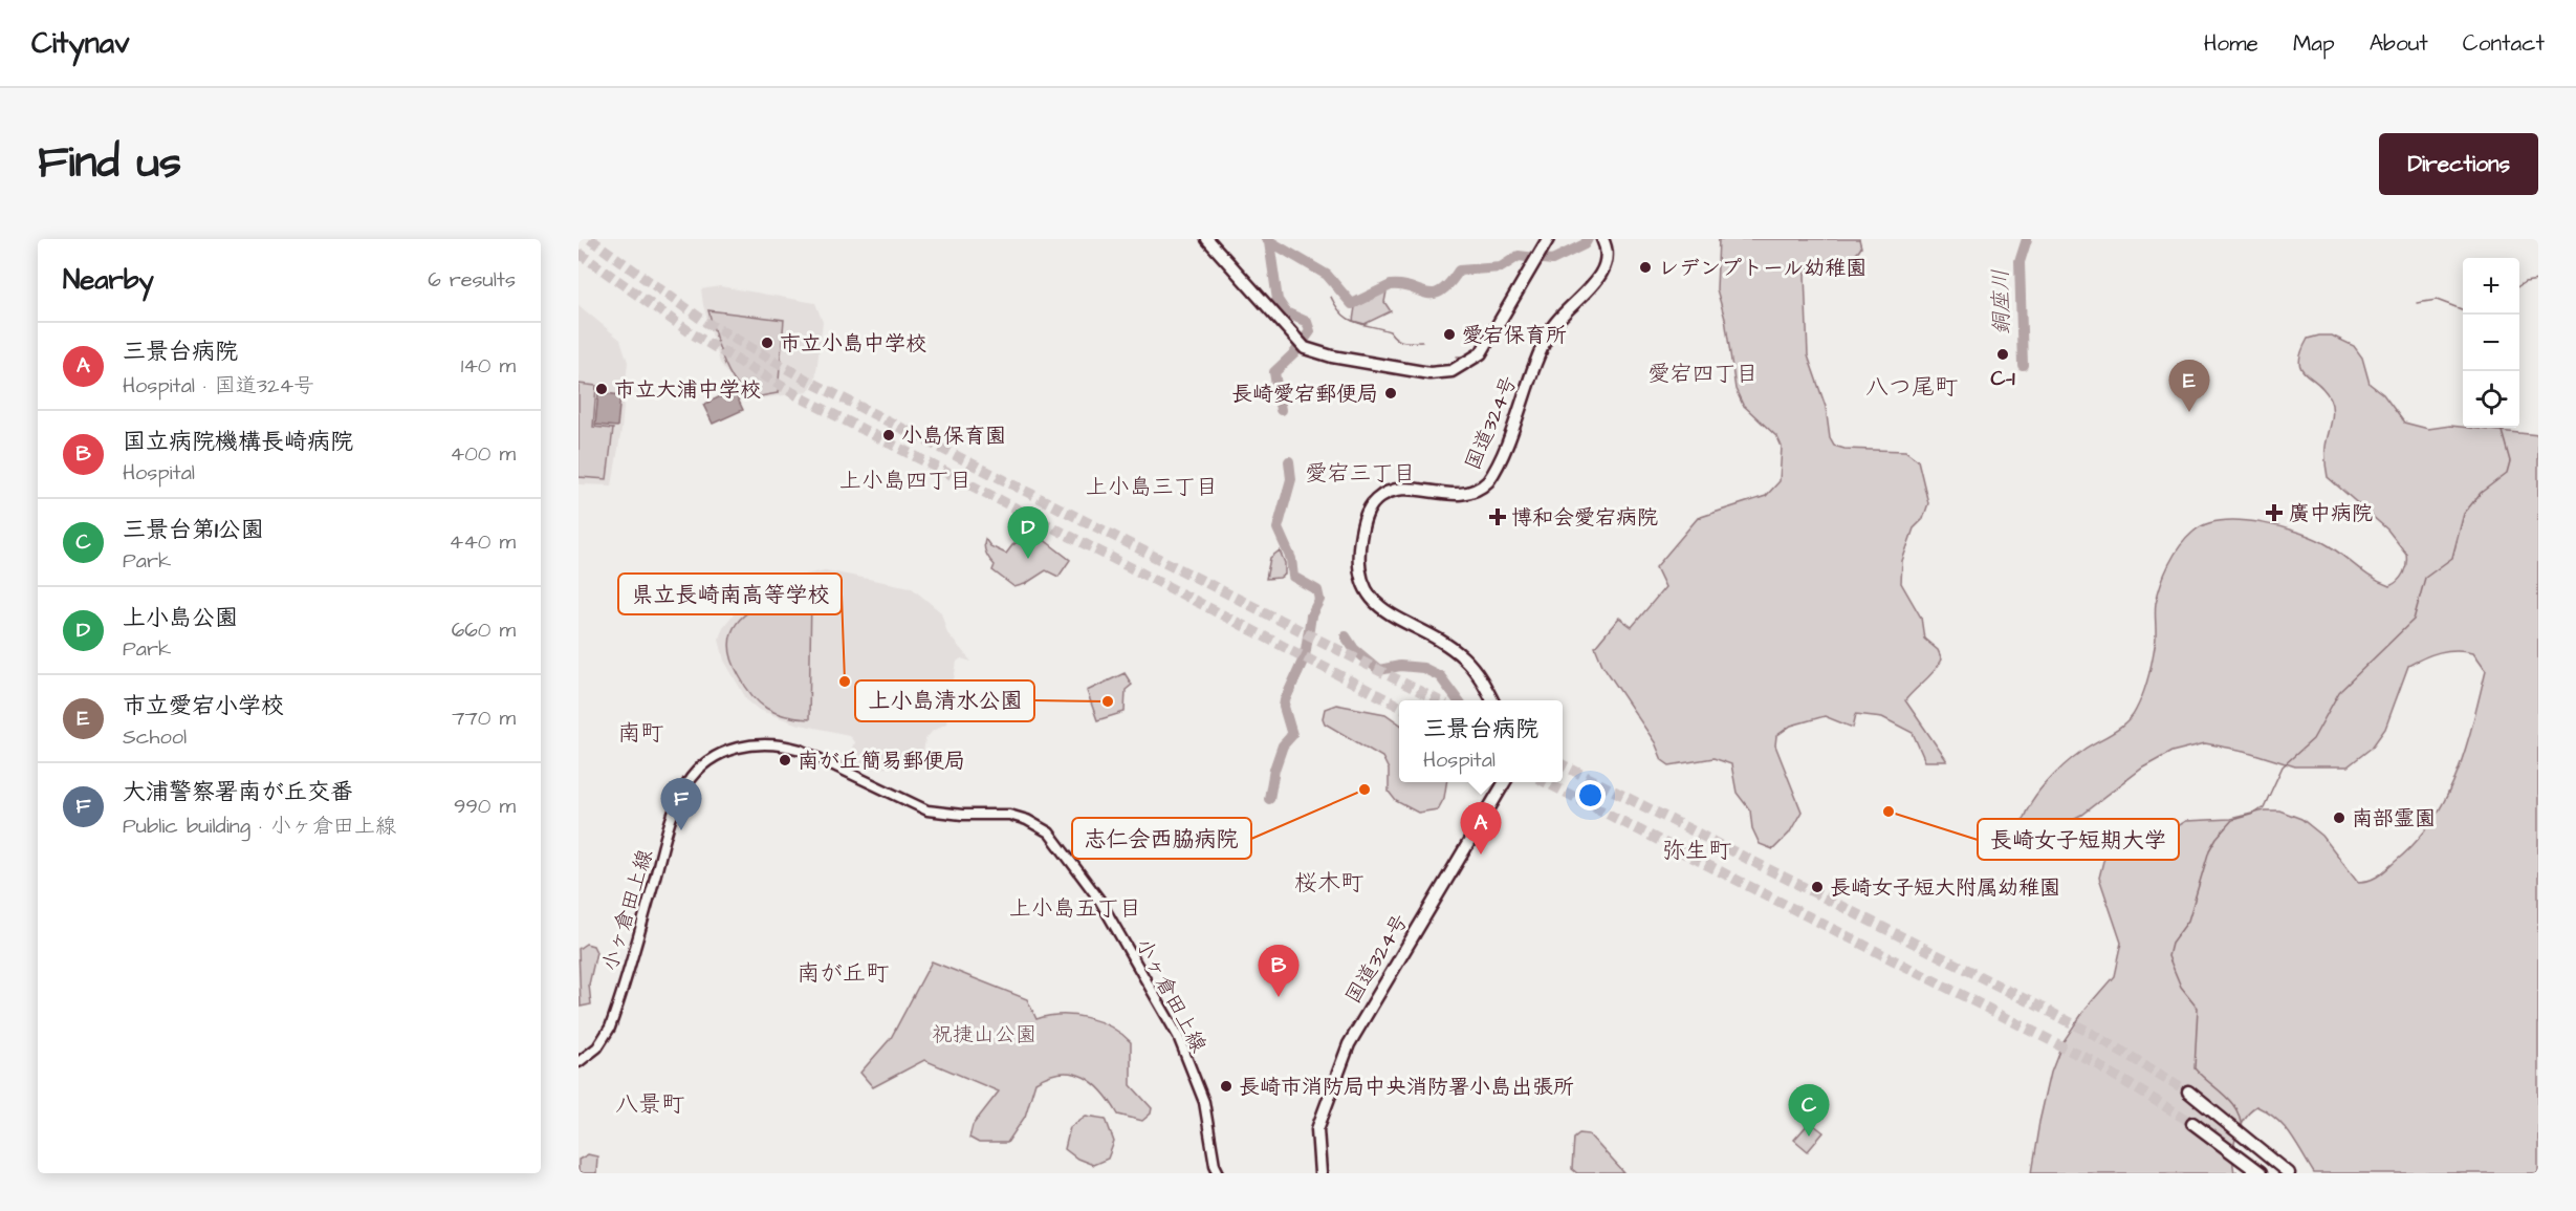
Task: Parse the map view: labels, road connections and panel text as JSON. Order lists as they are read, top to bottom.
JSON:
{
  "streets": {
    "highway": ["国道324号"],
    "main road": ["小ヶ倉田上線"]
  },
  "districts": [
    "愛宕四丁目",
    "八つ尾町",
    "愛宕三丁目",
    "上小島四丁目",
    "上小島三丁目",
    "南町",
    "弥生町",
    "桜木町",
    "上小島五丁目",
    "南が丘町",
    "八景町"
  ],
  "water": ["銅座川"],
  "parks": ["祝捷山公園"],
  "places": {
    "other": [
      "レデンプトール幼稚園",
      "愛宕保育所",
      "市立小島中学校",
      "C-1",
      "市立大浦中学校",
      "長崎愛宕郵便局",
      "小島保育園",
      "県立長崎南高等学校",
      "上小島清水公園",
      "南が丘簡易郵便局",
      "志仁会西脇病院",
      "長崎女子短期大学",
      "南部霊園",
      "長崎女子短大附属幼稚園",
      "長崎市消防局中央消防署小島出張所"
    ],
    "health": ["廣中病院", "博和会愛宕病院"]
  },
  "page": {
    "header": "Citynav",
    "nav": [
      "Home",
      "Map",
      "About",
      "Contact"
    ],
    "title": "Find us",
    "buttons": "Directions",
    "heading": ["Nearby", "6 results"],
    "map_buttons": ["+", "−"],
    "list": [
      {
        "mark": "A",
        "name": "三景台病院",
        "note": "Hospital · 国道324号",
        "value": "140 m"
      },
      {
        "mark": "B",
        "name": "国立病院機構長崎病院",
        "note": "Hospital",
        "value": "400 m"
      },
      {
        "mark": "C",
        "name": "三景台第1公園",
        "note": "Park",
        "value": "440 m"
      },
      {
        "mark": "D",
        "name": "上小島公園",
        "note": "Park",
        "value": "660 m"
      },
      {
        "mark": "E",
        "name": "市立愛宕小学校",
        "note": "School",
        "value": "770 m"
      },
      {
        "mark": "F",
        "name": "大浦警察署南が丘交番",
        "note": "Public building · 小ヶ倉田上線",
        "value": "990 m"
      }
    ],
    "pins": [
      "E",
      "D",
      "F",
      "A",
      "B",
      "C"
    ],
    "popup": ["三景台病院", "Hospital"]
  }
}
